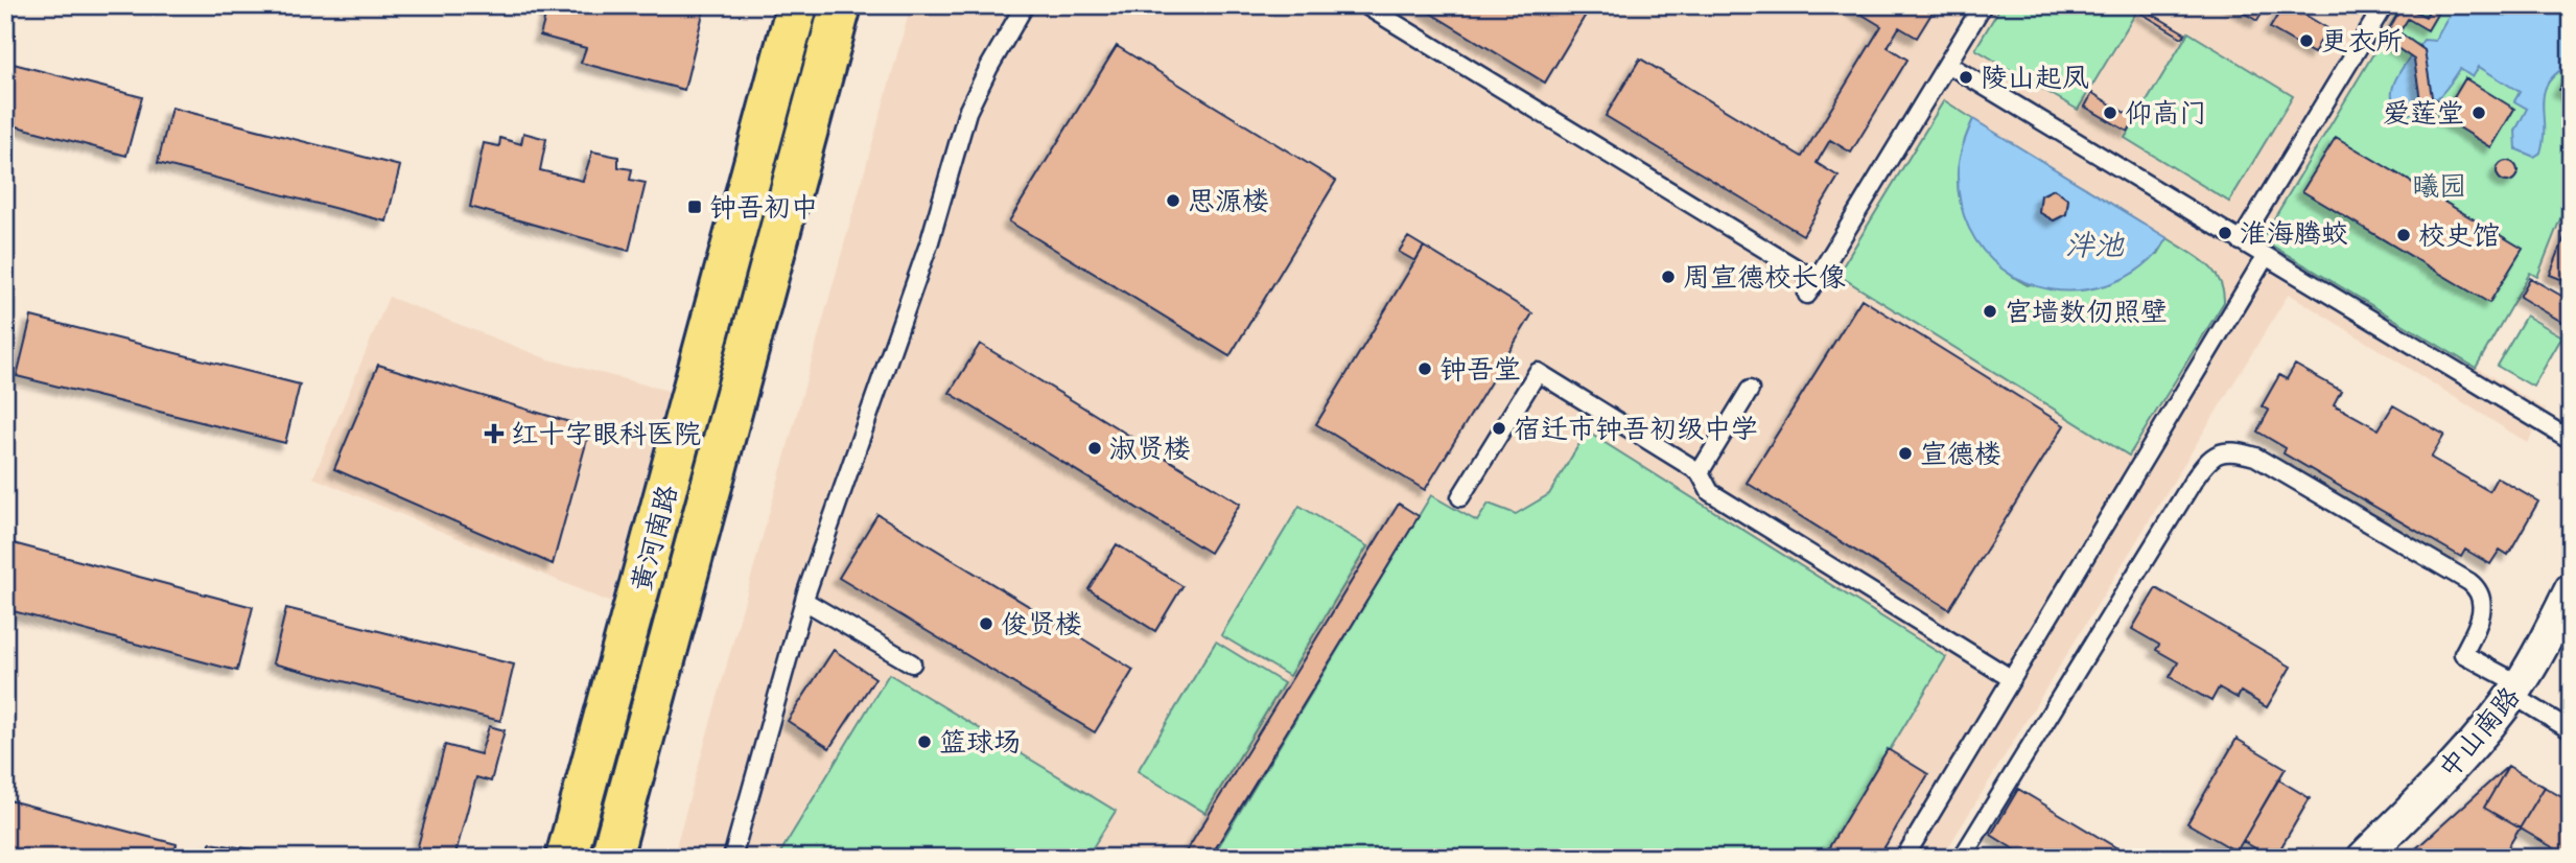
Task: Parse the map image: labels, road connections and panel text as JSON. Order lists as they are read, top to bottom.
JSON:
{
  "streets": {
    "main road": ["黄河南路"],
    "street": ["中山南路"]
  },
  "water": ["泮池"],
  "parks": ["曦园"],
  "places": {
    "other": [
      "更衣所",
      "陵山起凤",
      "仰高门",
      "爱莲堂",
      "思源楼",
      "淮海腾蛟",
      "校史馆",
      "周宣德校长像",
      "宫墙数仞照壁",
      "钟吾堂",
      "宿迁市钟吾初级中学",
      "淑贤楼",
      "宣德楼",
      "俊贤楼",
      "篮球场"
    ],
    "transit": ["钟吾初中"],
    "health": ["红十字眼科医院"]
  }
}
